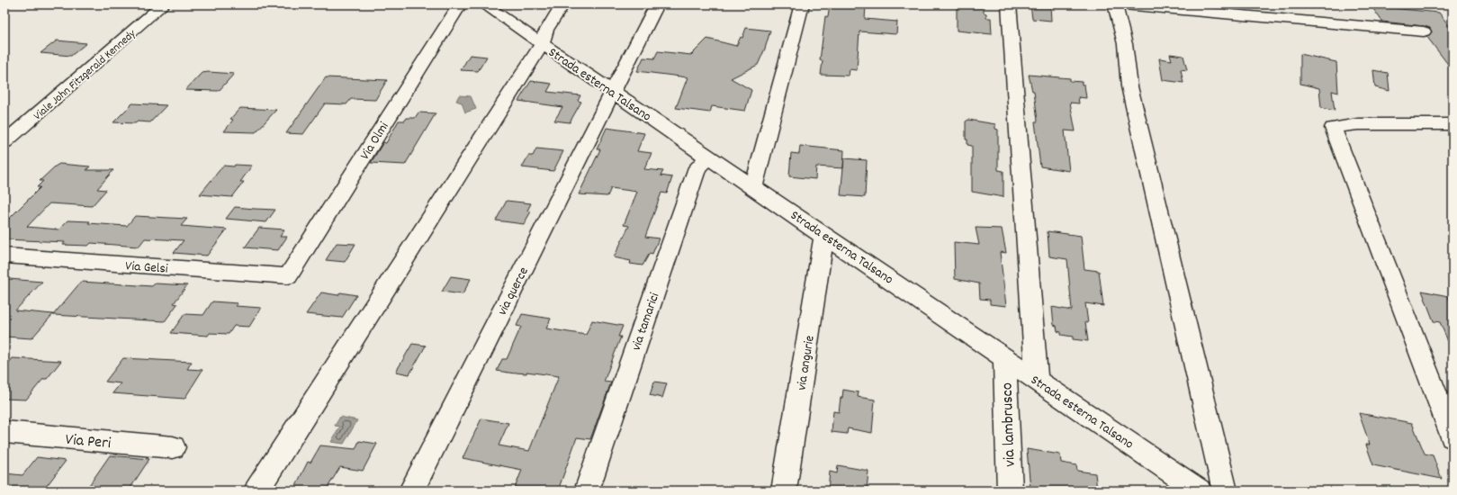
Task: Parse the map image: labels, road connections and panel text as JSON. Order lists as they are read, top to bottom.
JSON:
{
  "streets": {
    "street": [
      "Viale John Fitzgerald Kennedy",
      "Strada esterna Talsano",
      "Via Olmi",
      "Via Gelsi",
      "via querce",
      "via tamarici",
      "via angurie",
      "via lambrusco",
      "Via Peri"
    ]
  },
  "crossings": [
    ["Strada esterna Talsano", "via querce"],
    ["Strada esterna Talsano", "via tamarici"],
    ["Strada esterna Talsano", "via angurie"],
    ["Strada esterna Talsano", "via lambrusco"],
    ["Via Olmi", "Via Gelsi"]
  ]
}
